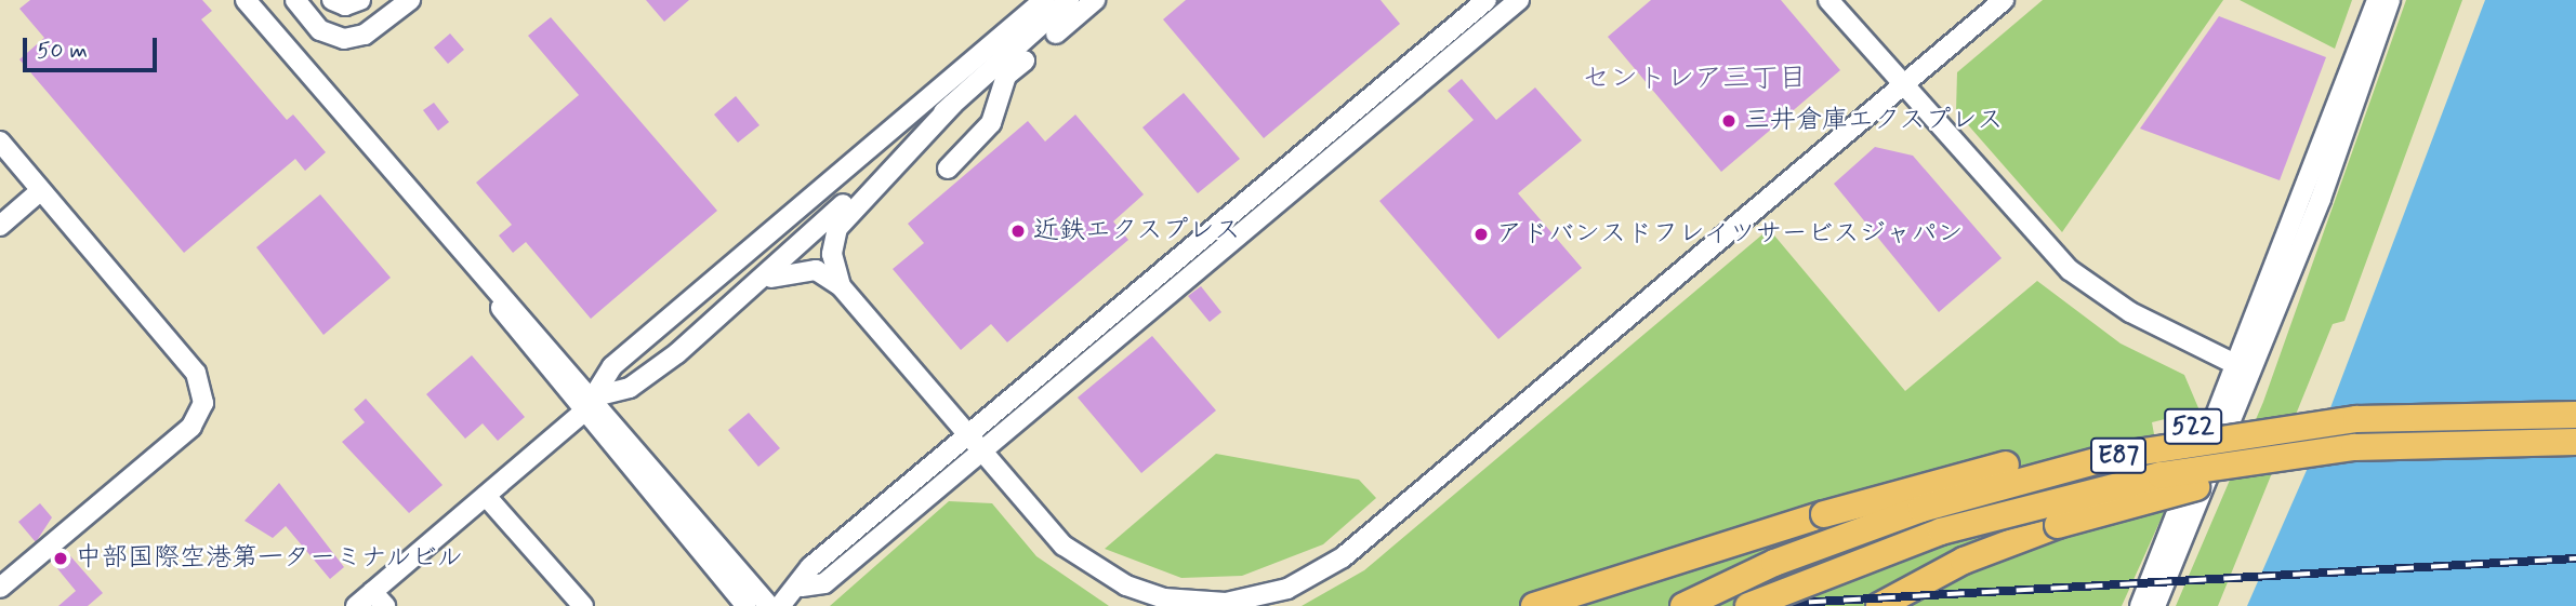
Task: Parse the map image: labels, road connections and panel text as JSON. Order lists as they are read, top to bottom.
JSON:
{
  "streets": {
    "highway": ["522", "E87"]
  },
  "crossings": [
    ["522", "E87"]
  ],
  "districts": ["セントレア三丁目"],
  "places": [
    "三井倉庫エクスプレス",
    "近鉄エクスプレス",
    "アドバンスドフレイツサービスジャパン",
    "中部国際空港第一ターミナルビル"
  ],
  "scale_bar": "50 m"
}
